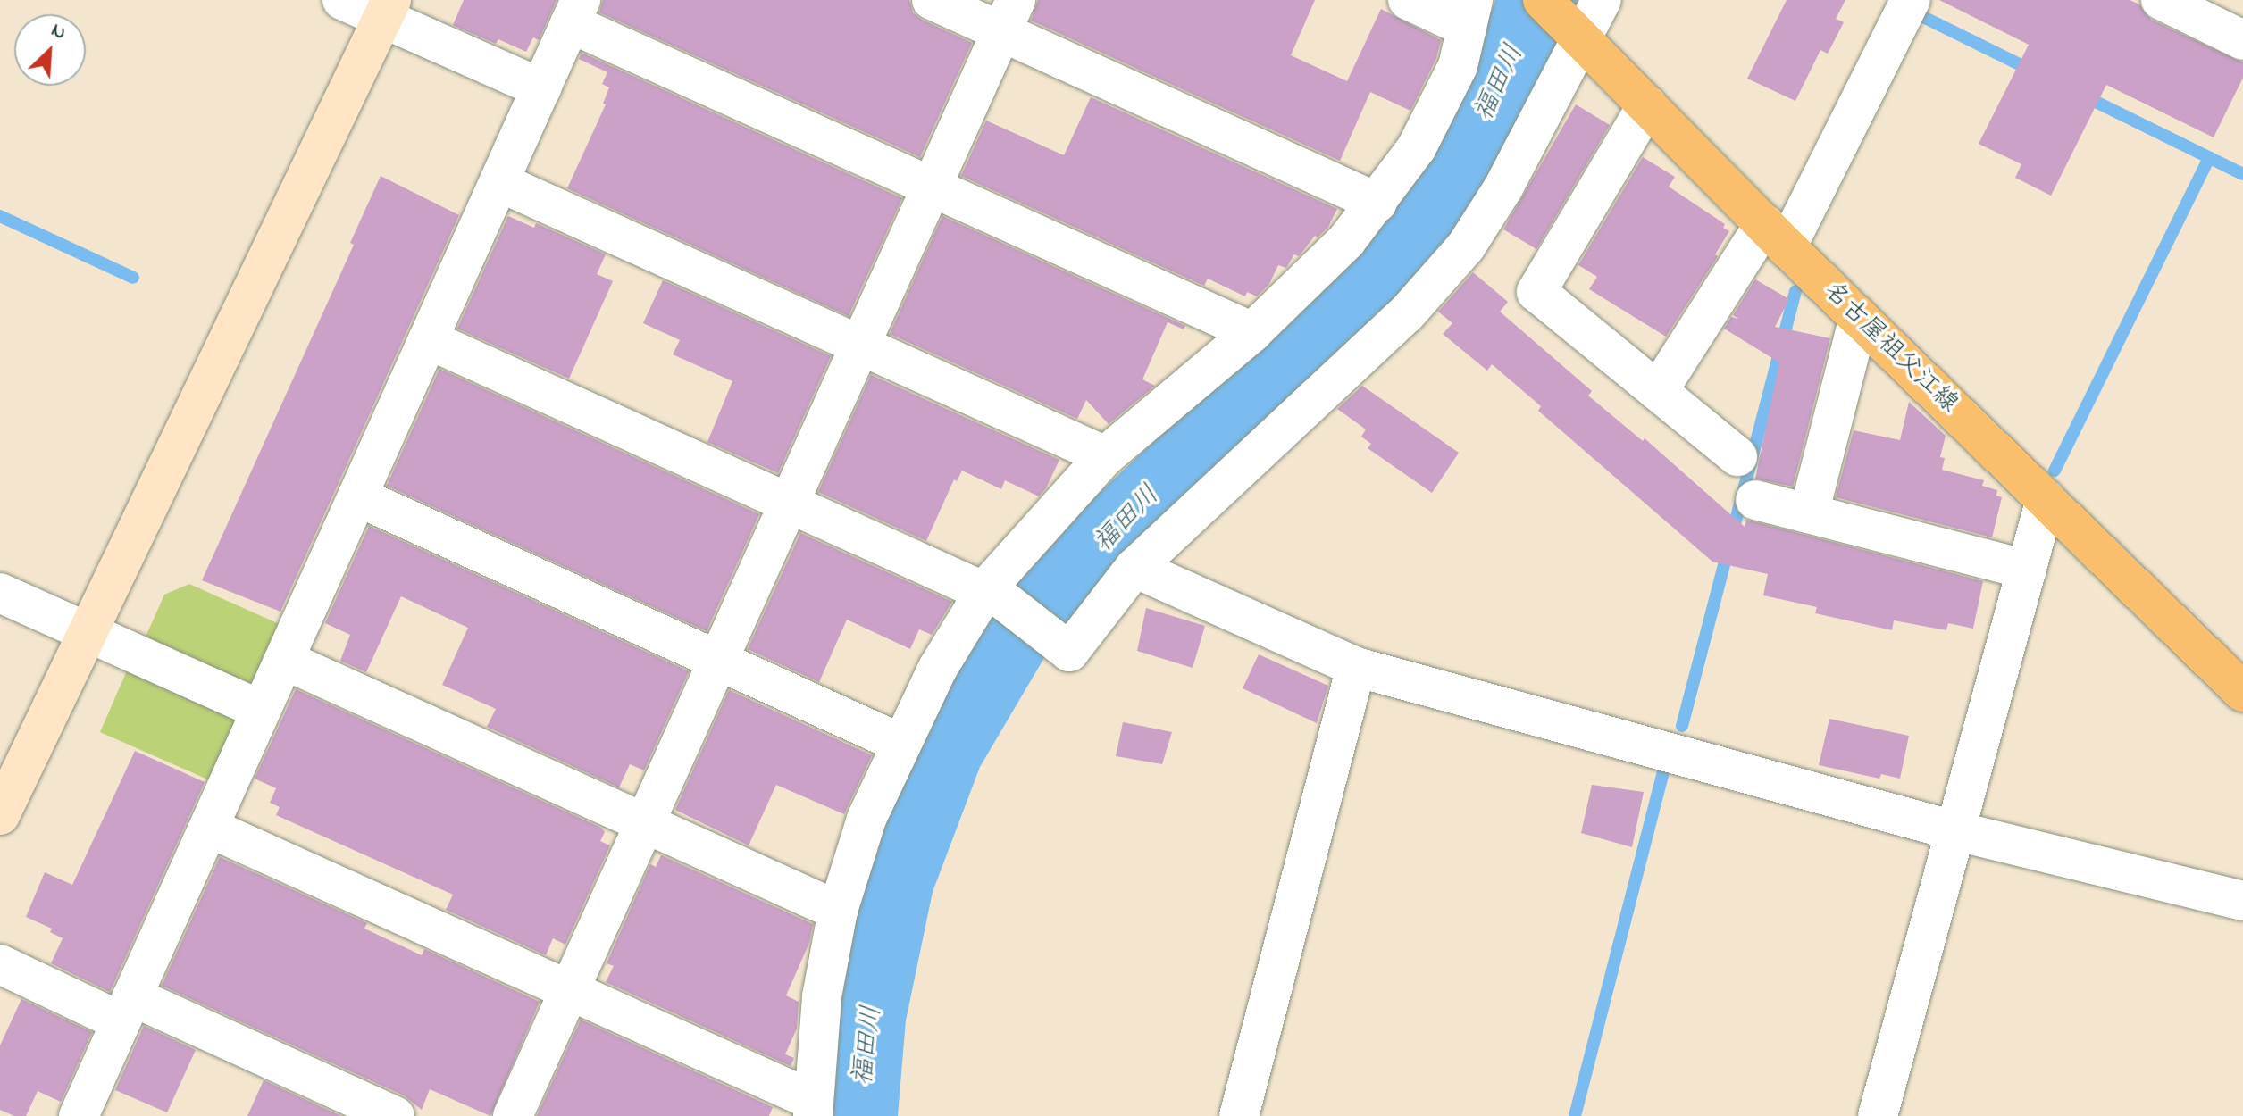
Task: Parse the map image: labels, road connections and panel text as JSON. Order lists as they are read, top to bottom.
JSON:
{
  "streets": {
    "main road": ["名古屋祖父江線"]
  },
  "water": ["福田川"],
  "north": "top right"
}
